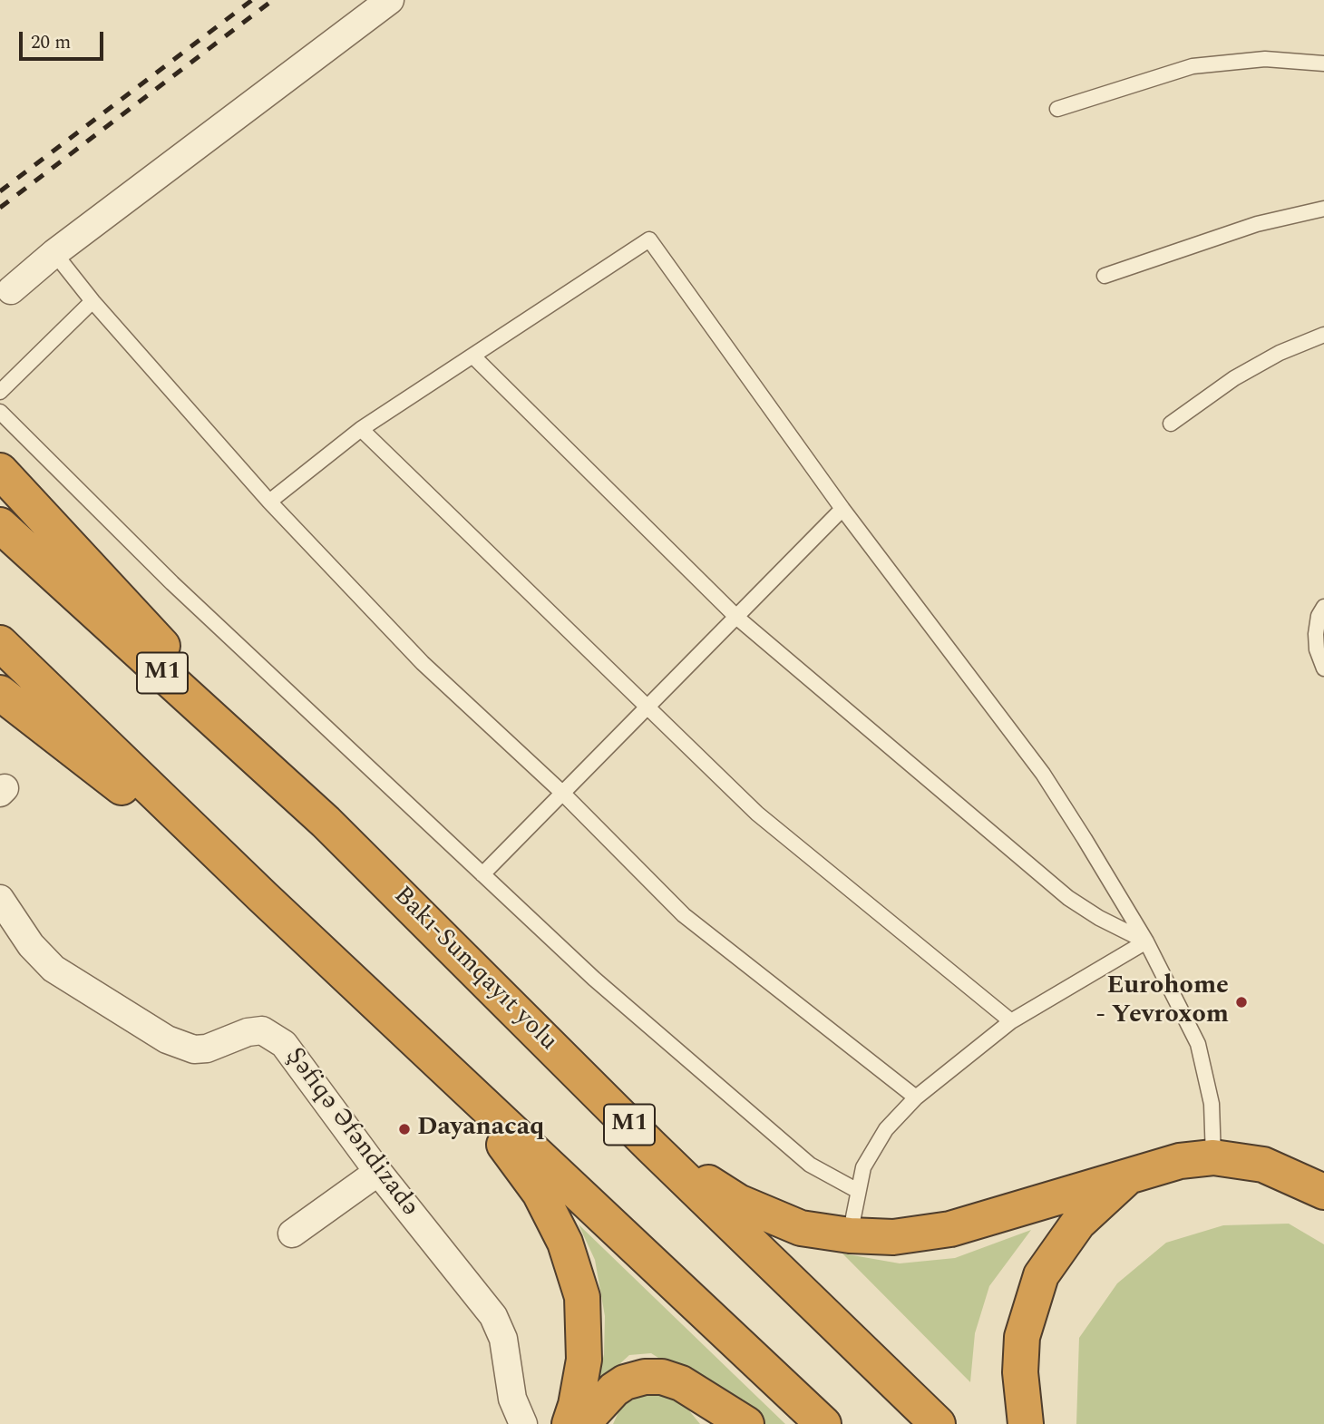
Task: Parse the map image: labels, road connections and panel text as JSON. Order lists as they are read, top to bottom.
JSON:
{
  "streets": {
    "highway": ["M1", "Bakı-Sumqayıt yolu"],
    "street": ["Şəfiqə Əfəndizadə"]
  },
  "places": ["Eurohome - Yevroxom", "Dayanacaq"],
  "scale_bar": "20 m"
}
